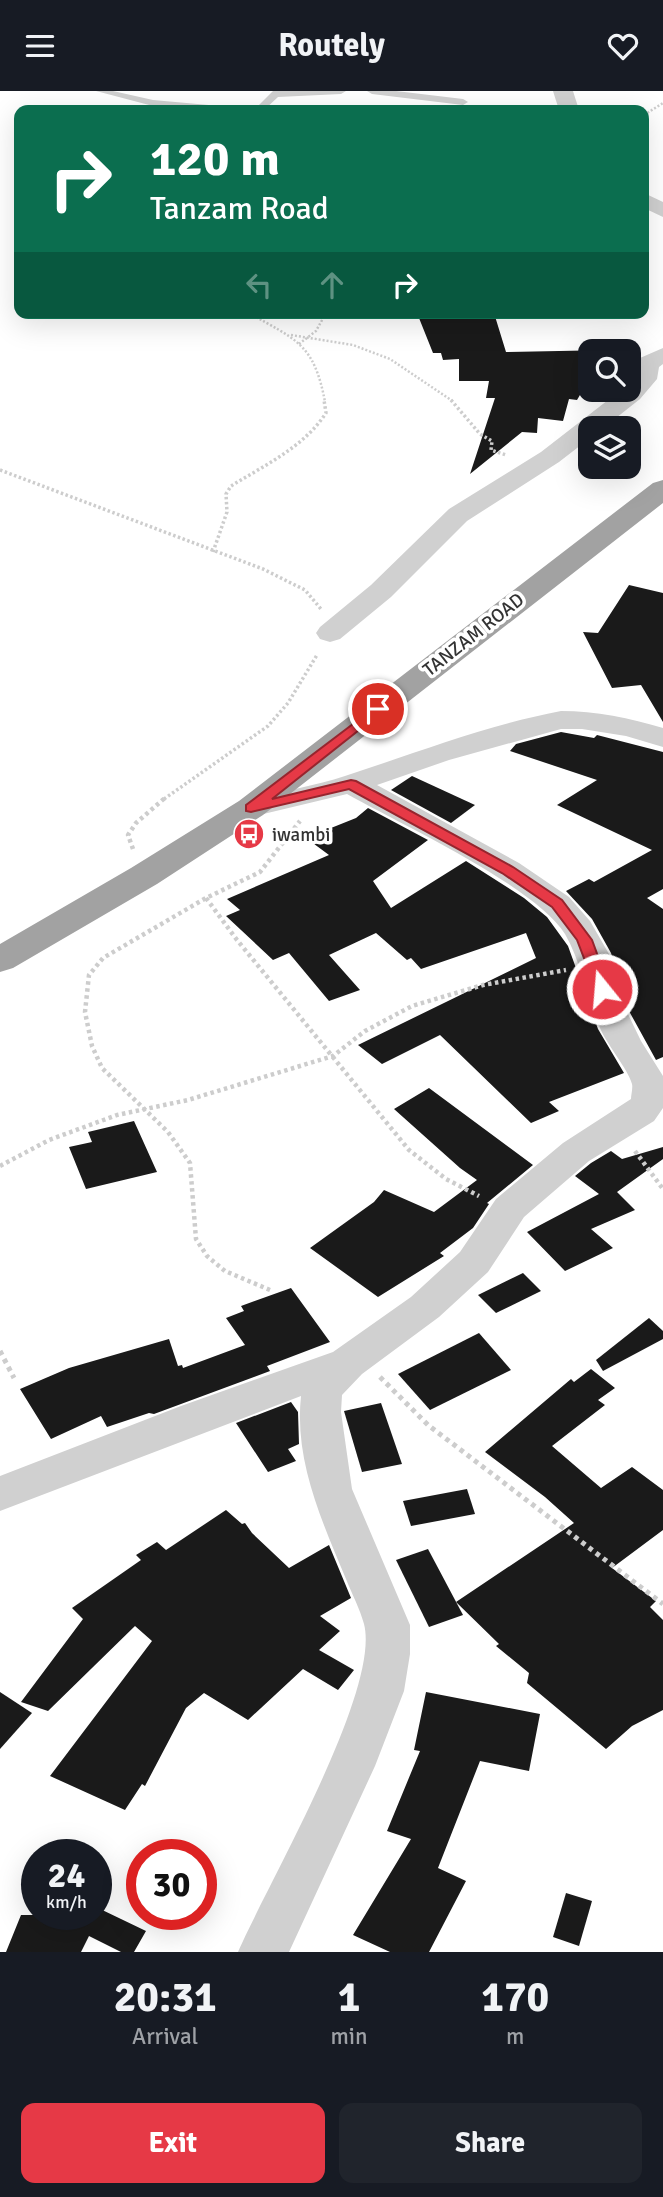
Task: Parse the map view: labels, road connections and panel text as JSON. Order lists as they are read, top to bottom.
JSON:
{
  "streets": {
    "highway": ["TANZAM ROAD"]
  },
  "places": {
    "bus stop": ["iwambi"]
  },
  "page": {
    "header": "Routely",
    "turn": ["120 m", "Tanzam Road"],
    "speed": "24 km/h",
    "limit": "30",
    "eta": [
      "20:31",
      "Arrival",
      "1",
      "min",
      "170",
      "m"
    ],
    "buttons": ["Exit", "Share"]
  }
}
